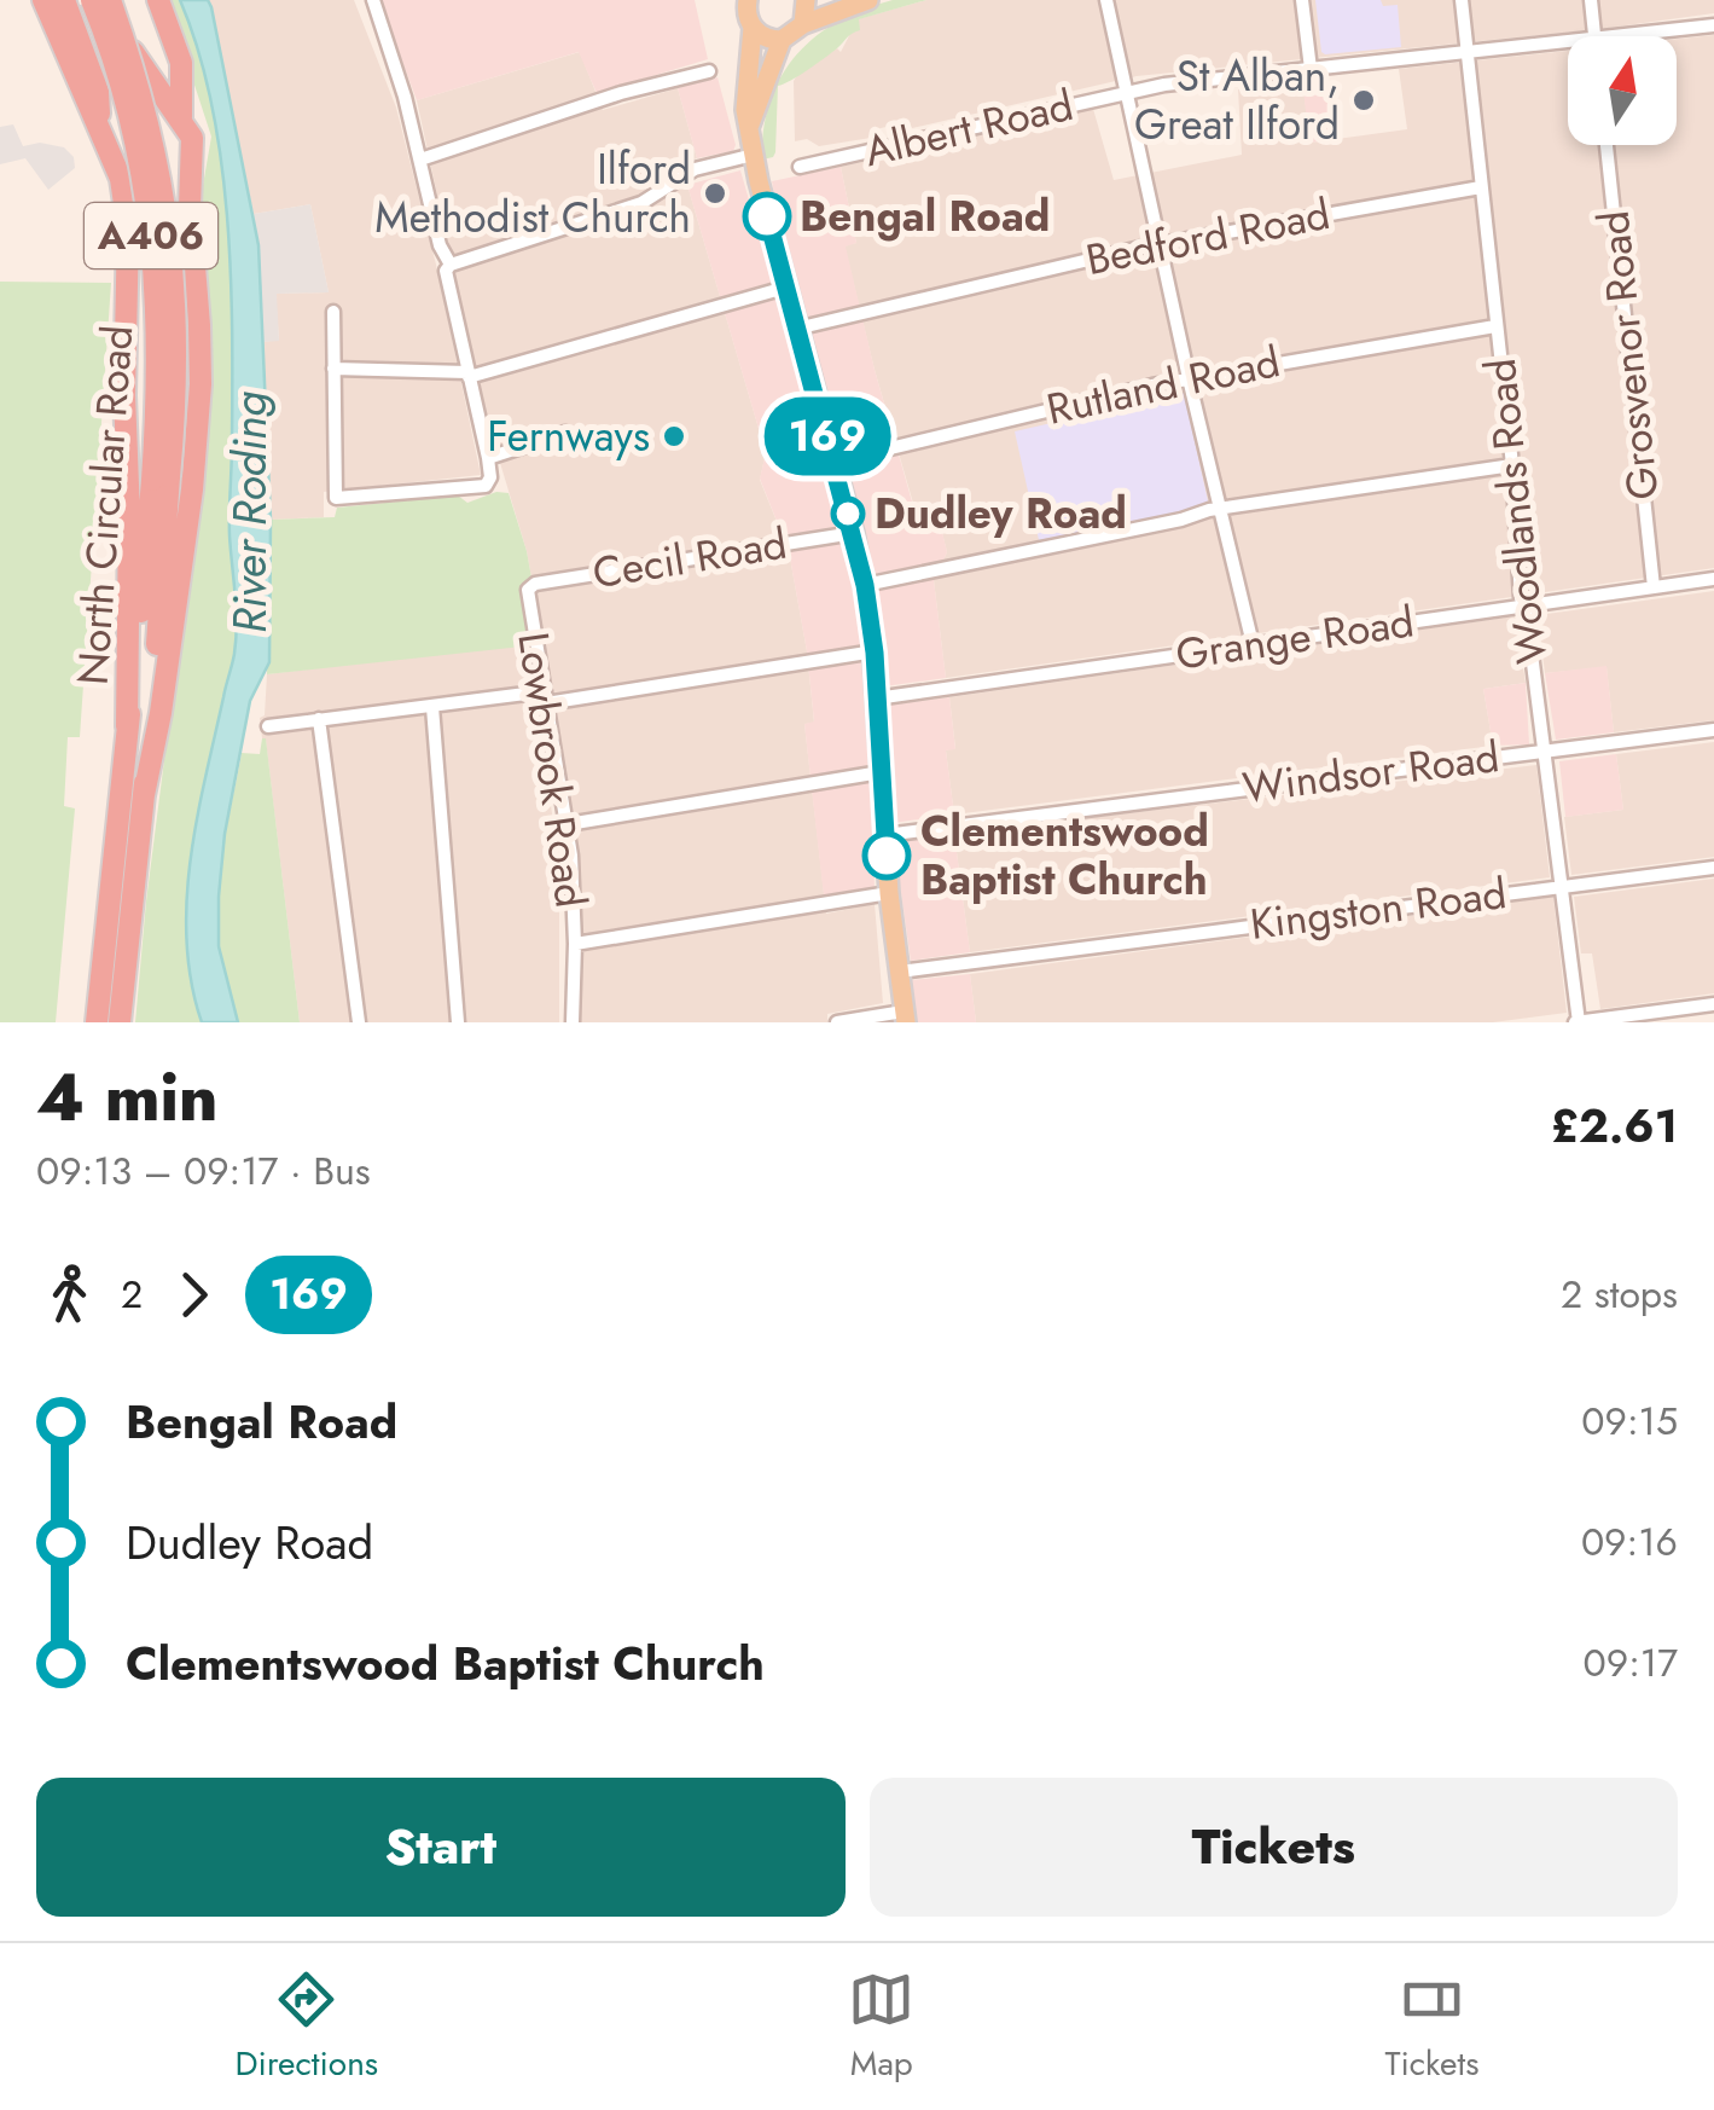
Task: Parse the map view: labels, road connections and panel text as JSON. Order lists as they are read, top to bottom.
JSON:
{
  "streets": {
    "highway": ["A406", "North Circular Road"],
    "street": [
      "Albert Road",
      "Bedford Road",
      "Grosvenor Road",
      "Rutland Road",
      "Woodlands Road",
      "Cecil Road",
      "Grange Road",
      "Lowbrook Road",
      "Windsor Road",
      "Kingston Road"
    ]
  },
  "crossings": [
    ["Albert Road", "Woodlands Road"],
    ["A406", "North Circular Road"],
    ["Bedford Road", "Woodlands Road"],
    ["Grosvenor Road", "Grange Road"],
    ["Rutland Road", "Woodlands Road"],
    ["Woodlands Road", "Grange Road"],
    ["Woodlands Road", "Windsor Road"],
    ["Woodlands Road", "Kingston Road"],
    ["Cecil Road", "Lowbrook Road"]
  ],
  "water": ["River Roding"],
  "places": [
    "St Alban, Great Ilford",
    "Ilford Methodist Church",
    "Bengal Road",
    "Fernways",
    "Dudley Road",
    "Clementswood Baptist Church"
  ],
  "lines": ["bus line 169"],
  "north": "top",
  "page": {
    "on_map": "169",
    "heading": ["4 min", "09:13 – 09:17 · Bus", "£2.61"],
    "legs": ["2", "169", "2 stops"],
    "list": [
      {
        "name": "Bengal Road",
        "value": "09:15"
      },
      {
        "name": "Dudley Road",
        "value": "09:16"
      },
      {
        "name": "Clementswood Baptist Church",
        "value": "09:17"
      }
    ],
    "buttons": ["Start", "Tickets"],
    "tabs": ["Directions", "Map", "Tickets"]
  }
}
